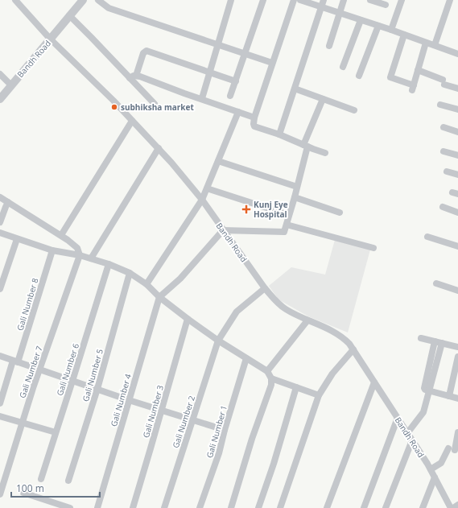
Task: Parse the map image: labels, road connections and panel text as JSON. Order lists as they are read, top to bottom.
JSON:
{
  "streets": {
    "street": [
      "Bandh Road",
      "Gali Number 8",
      "Gali Number 6",
      "Gali Number 7",
      "Gali Number 5",
      "Gali Number 4",
      "Gali Number 3",
      "Gali Number 2",
      "Gali Number 1"
    ]
  },
  "crossings": [
    ["Bandh Road", "Gali Number 2"]
  ],
  "places": {
    "other": ["subhiksha market"],
    "health": ["Kunj Eye Hospital"]
  },
  "scale_bar": "100 m"
}
